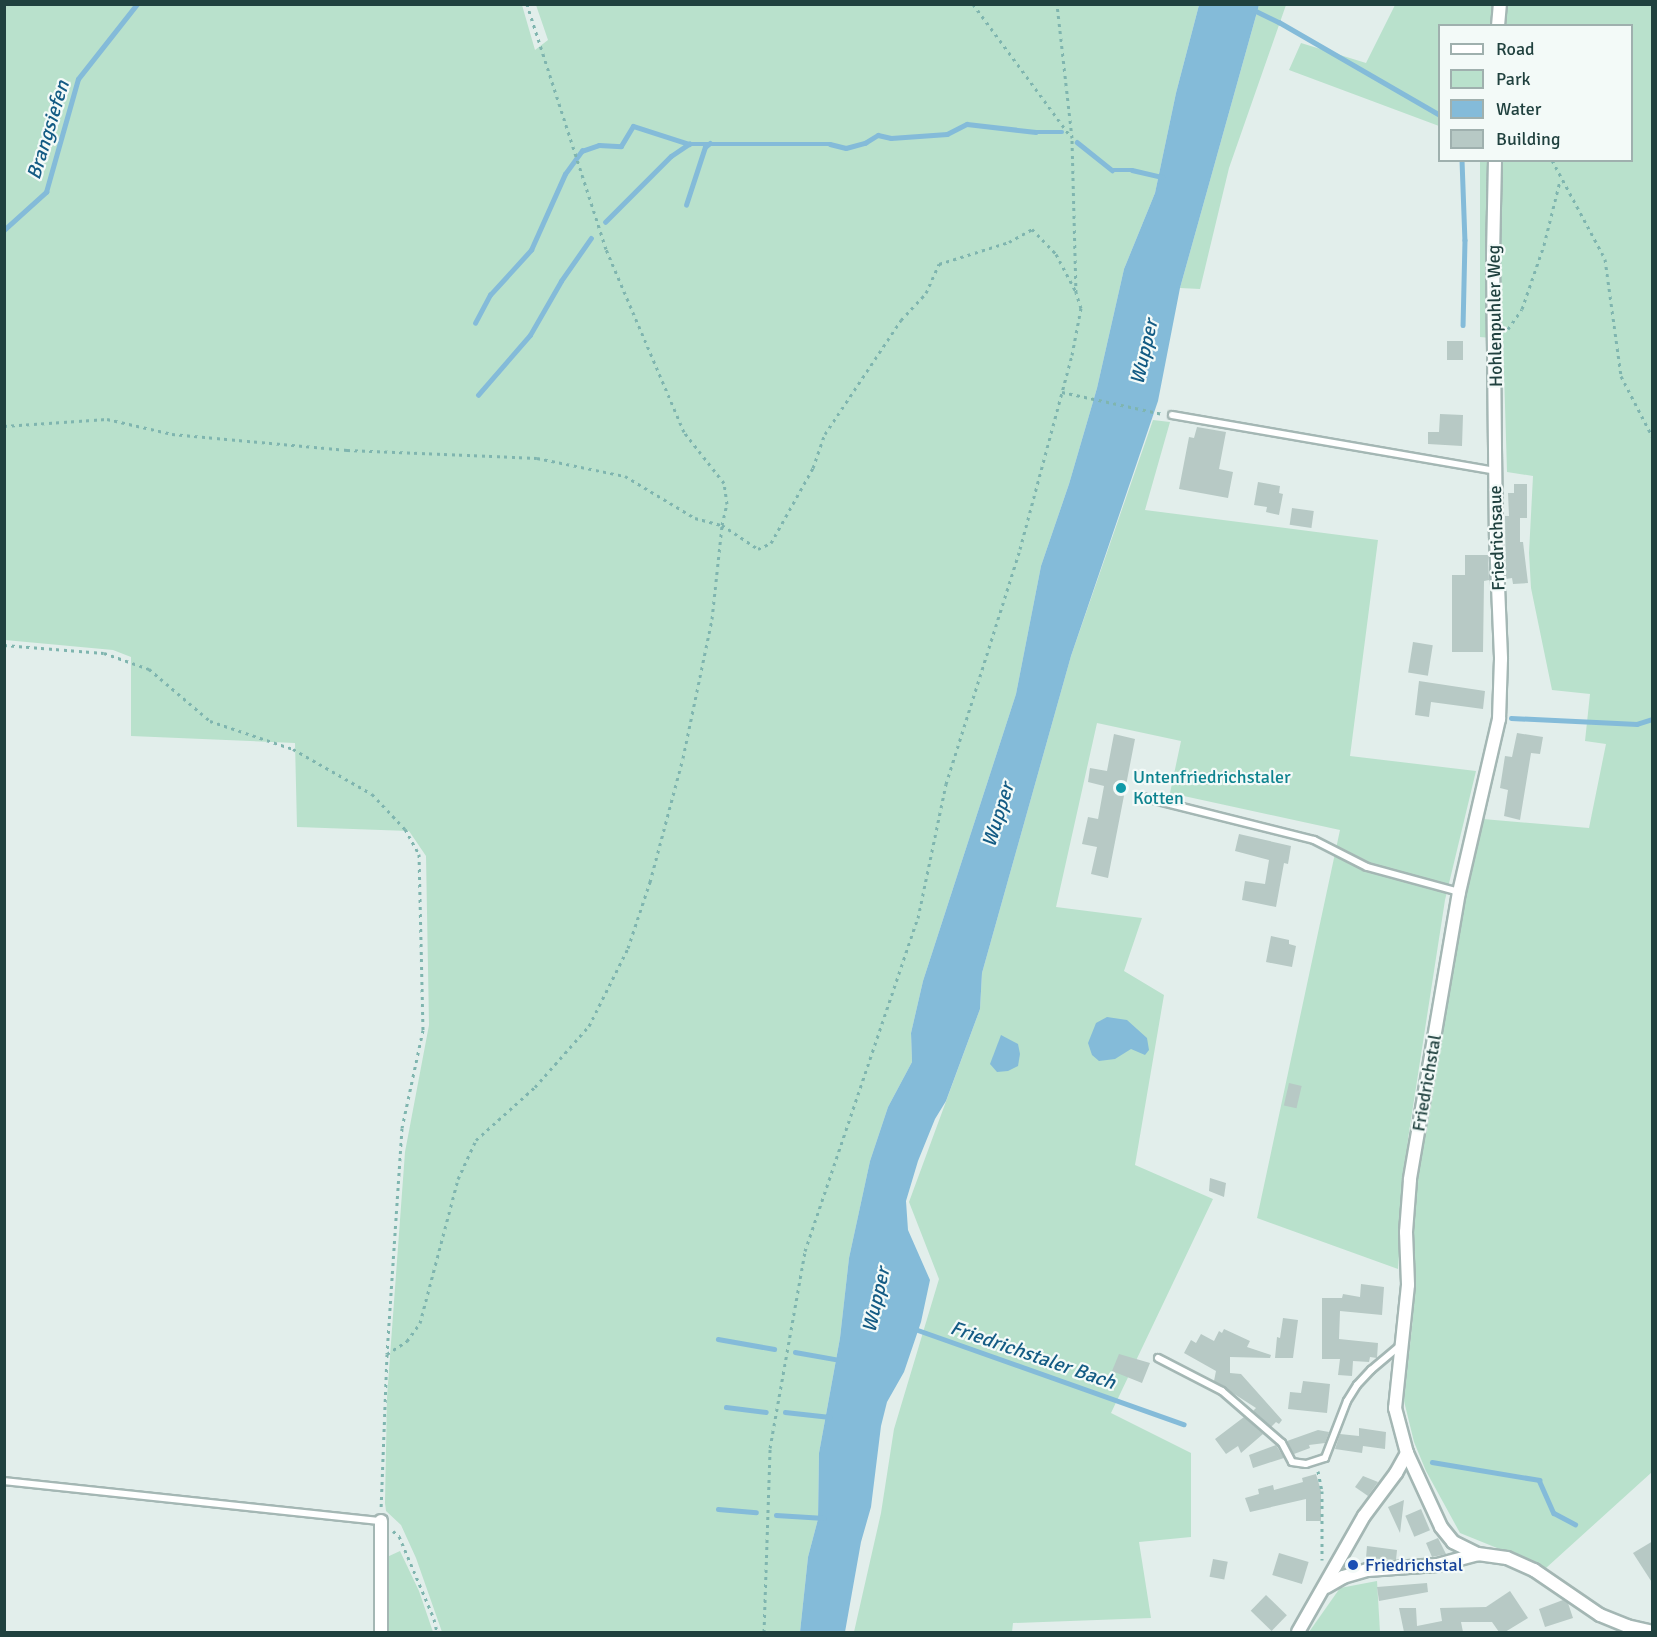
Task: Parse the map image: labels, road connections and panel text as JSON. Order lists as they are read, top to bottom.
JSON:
{
  "streets": {
    "street": ["Hohlenpuhler Weg", "Friedrichsaue", "Friedrichstal"]
  },
  "crossings": [
    ["Hohlenpuhler Weg", "Friedrichsaue"],
    ["Friedrichsaue", "Friedrichstal"]
  ],
  "water": ["Brangsiefen", "Wupper", "Friedrichstaler Bach"],
  "places": ["Untenfriedrichstaler Kotten", "Friedrichstal"],
  "legend": [
    "Road",
    "Park",
    "Water",
    "Building"
  ]
}
